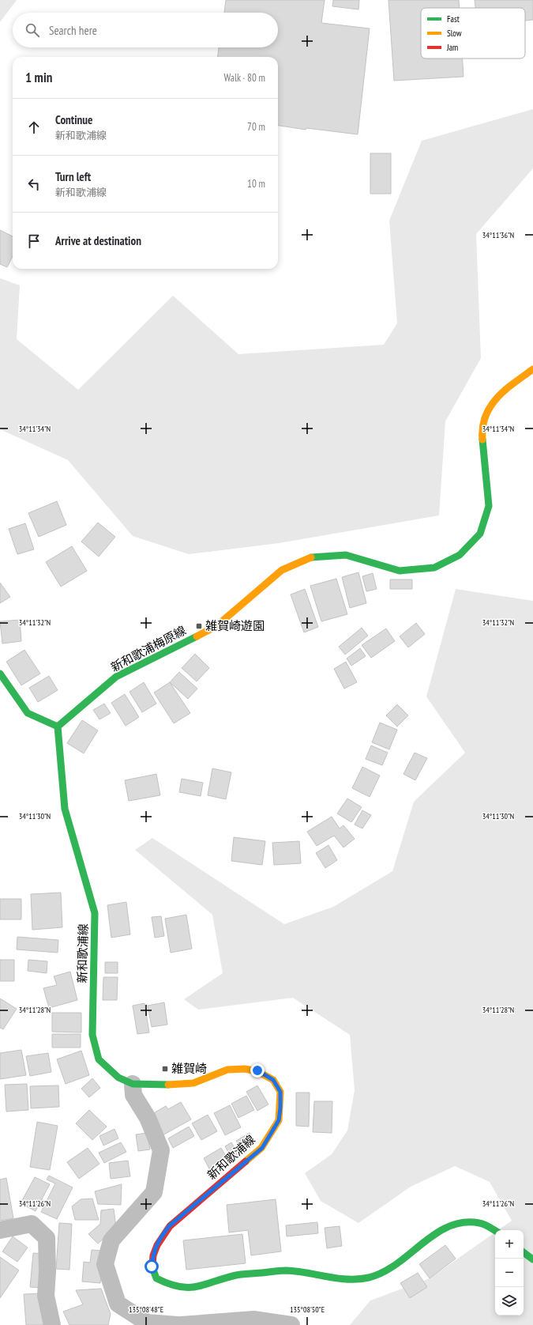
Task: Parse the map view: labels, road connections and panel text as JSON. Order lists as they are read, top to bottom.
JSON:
{
  "streets": {
    "main road": ["新和歌浦梅原線", "新和歌浦線"]
  },
  "crossings": [
    ["新和歌浦梅原線", "新和歌浦線"]
  ],
  "places": {
    "transit": ["雑賀崎遊園", "雑賀崎"]
  },
  "legend": ["Fast", "Slow", "Jam"],
  "page": {
    "search": "Search here",
    "heading": ["1 min", "Walk · 80 m"],
    "list": [
      ["Continue", "新和歌浦線", "70 m"],
      ["Turn left", "新和歌浦線", "10 m"],
      "Arrive at destination"
    ],
    "map_buttons": ["+", "−"]
  },
  "coordinates": [
    "34°11'36\"N",
    "34°11'34\"N",
    "34°11'32\"N",
    "34°11'30\"N",
    "34°11'28\"N",
    "34°11'26\"N",
    "135°08'48\"E",
    "135°08'50\"E"
  ]
}
